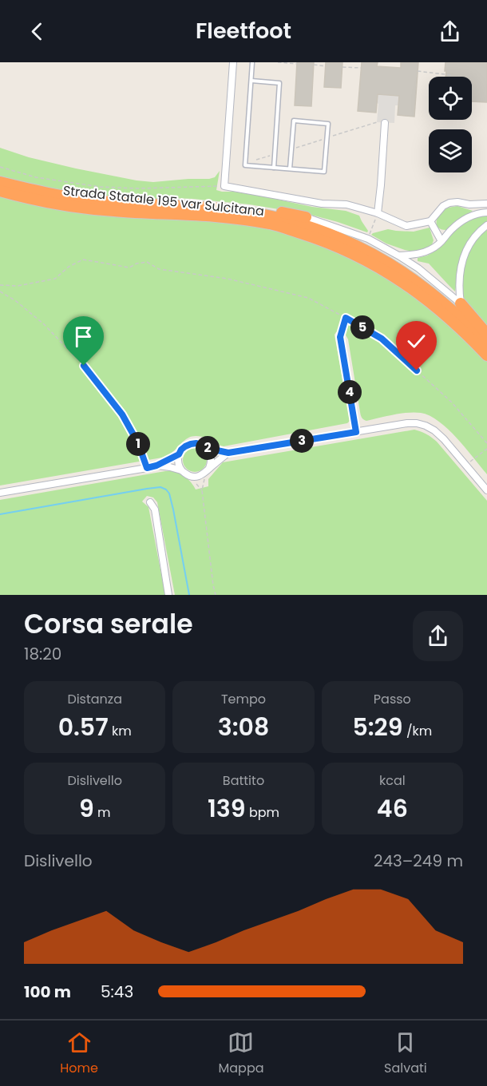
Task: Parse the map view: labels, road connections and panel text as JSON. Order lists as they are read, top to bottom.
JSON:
{
  "streets": {
    "highway": ["Strada Statale 195 var Sulcitana"]
  },
  "page": {
    "header": "Fleetfoot",
    "pins": [
      "5",
      "4",
      "3",
      "1",
      "2"
    ],
    "heading": ["Corsa serale", "18:20"],
    "stats": [
      ["Distanza", "0.57 km"],
      ["Tempo", "3:08"],
      ["Passo", "5:29 /km"],
      ["Dislivello", "9 m"],
      ["Battito", "139 bpm"],
      ["kcal", "46"]
    ],
    "chart": ["Dislivello", "243–249 m"],
    "list": [
      {
        "name": "100 m",
        "note": "5:43"
      }
    ],
    "tabs": ["Home", "Mappa", "Salvati"]
  }
}
